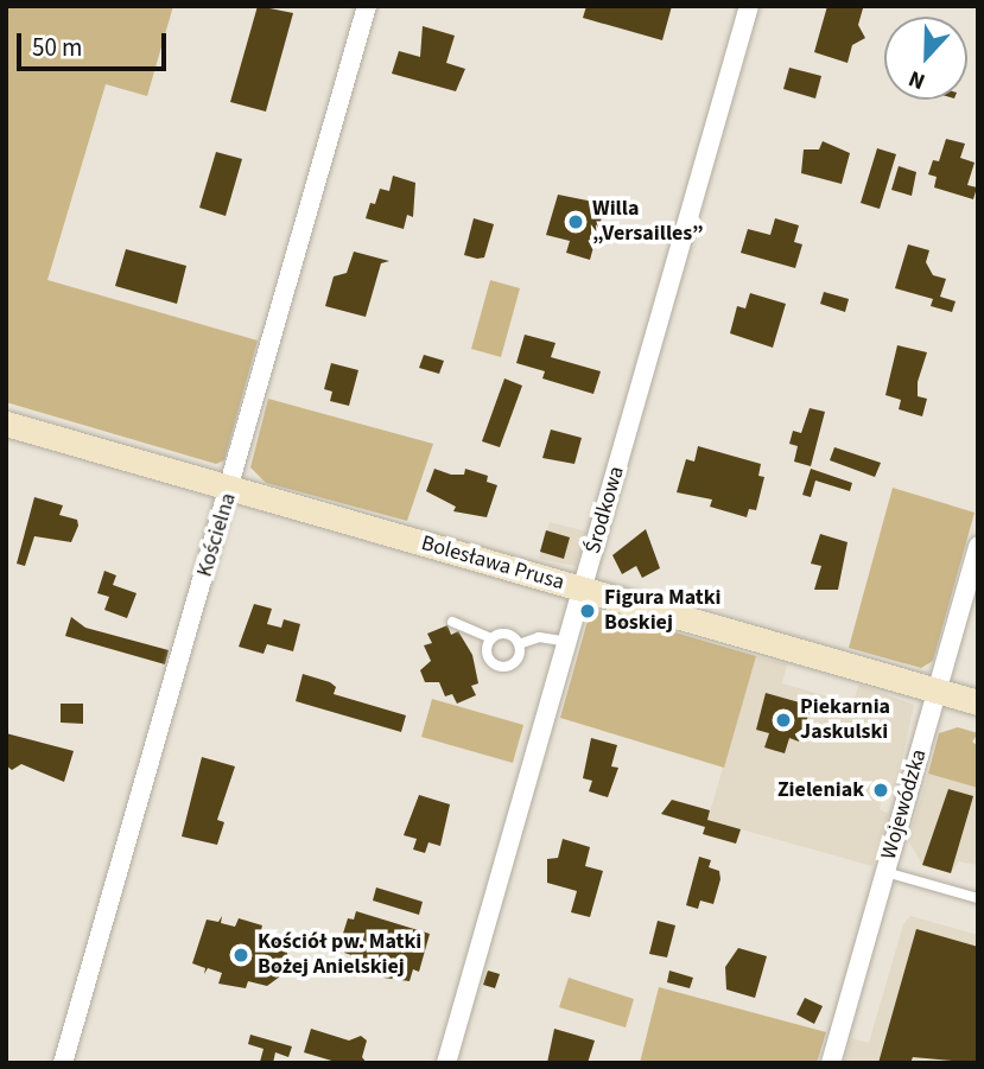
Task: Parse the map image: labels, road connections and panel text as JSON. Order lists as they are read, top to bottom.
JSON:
{
  "streets": {
    "street": [
      "Środkowa",
      "Kościelna",
      "Bolesława Prusa",
      "Wojewódzka"
    ]
  },
  "crossings": [
    ["Środkowa", "Bolesława Prusa"],
    ["Kościelna", "Bolesława Prusa"],
    ["Bolesława Prusa", "Wojewódzka"]
  ],
  "places": [
    "Willa „Versailles”",
    "Figura Matki Boskiej",
    "Piekarnia Jaskulski",
    "Zieleniak",
    "Kościół pw. Matki Bożej Anielskiej"
  ],
  "scale_bar": "50 m",
  "north": "bottom"
}
